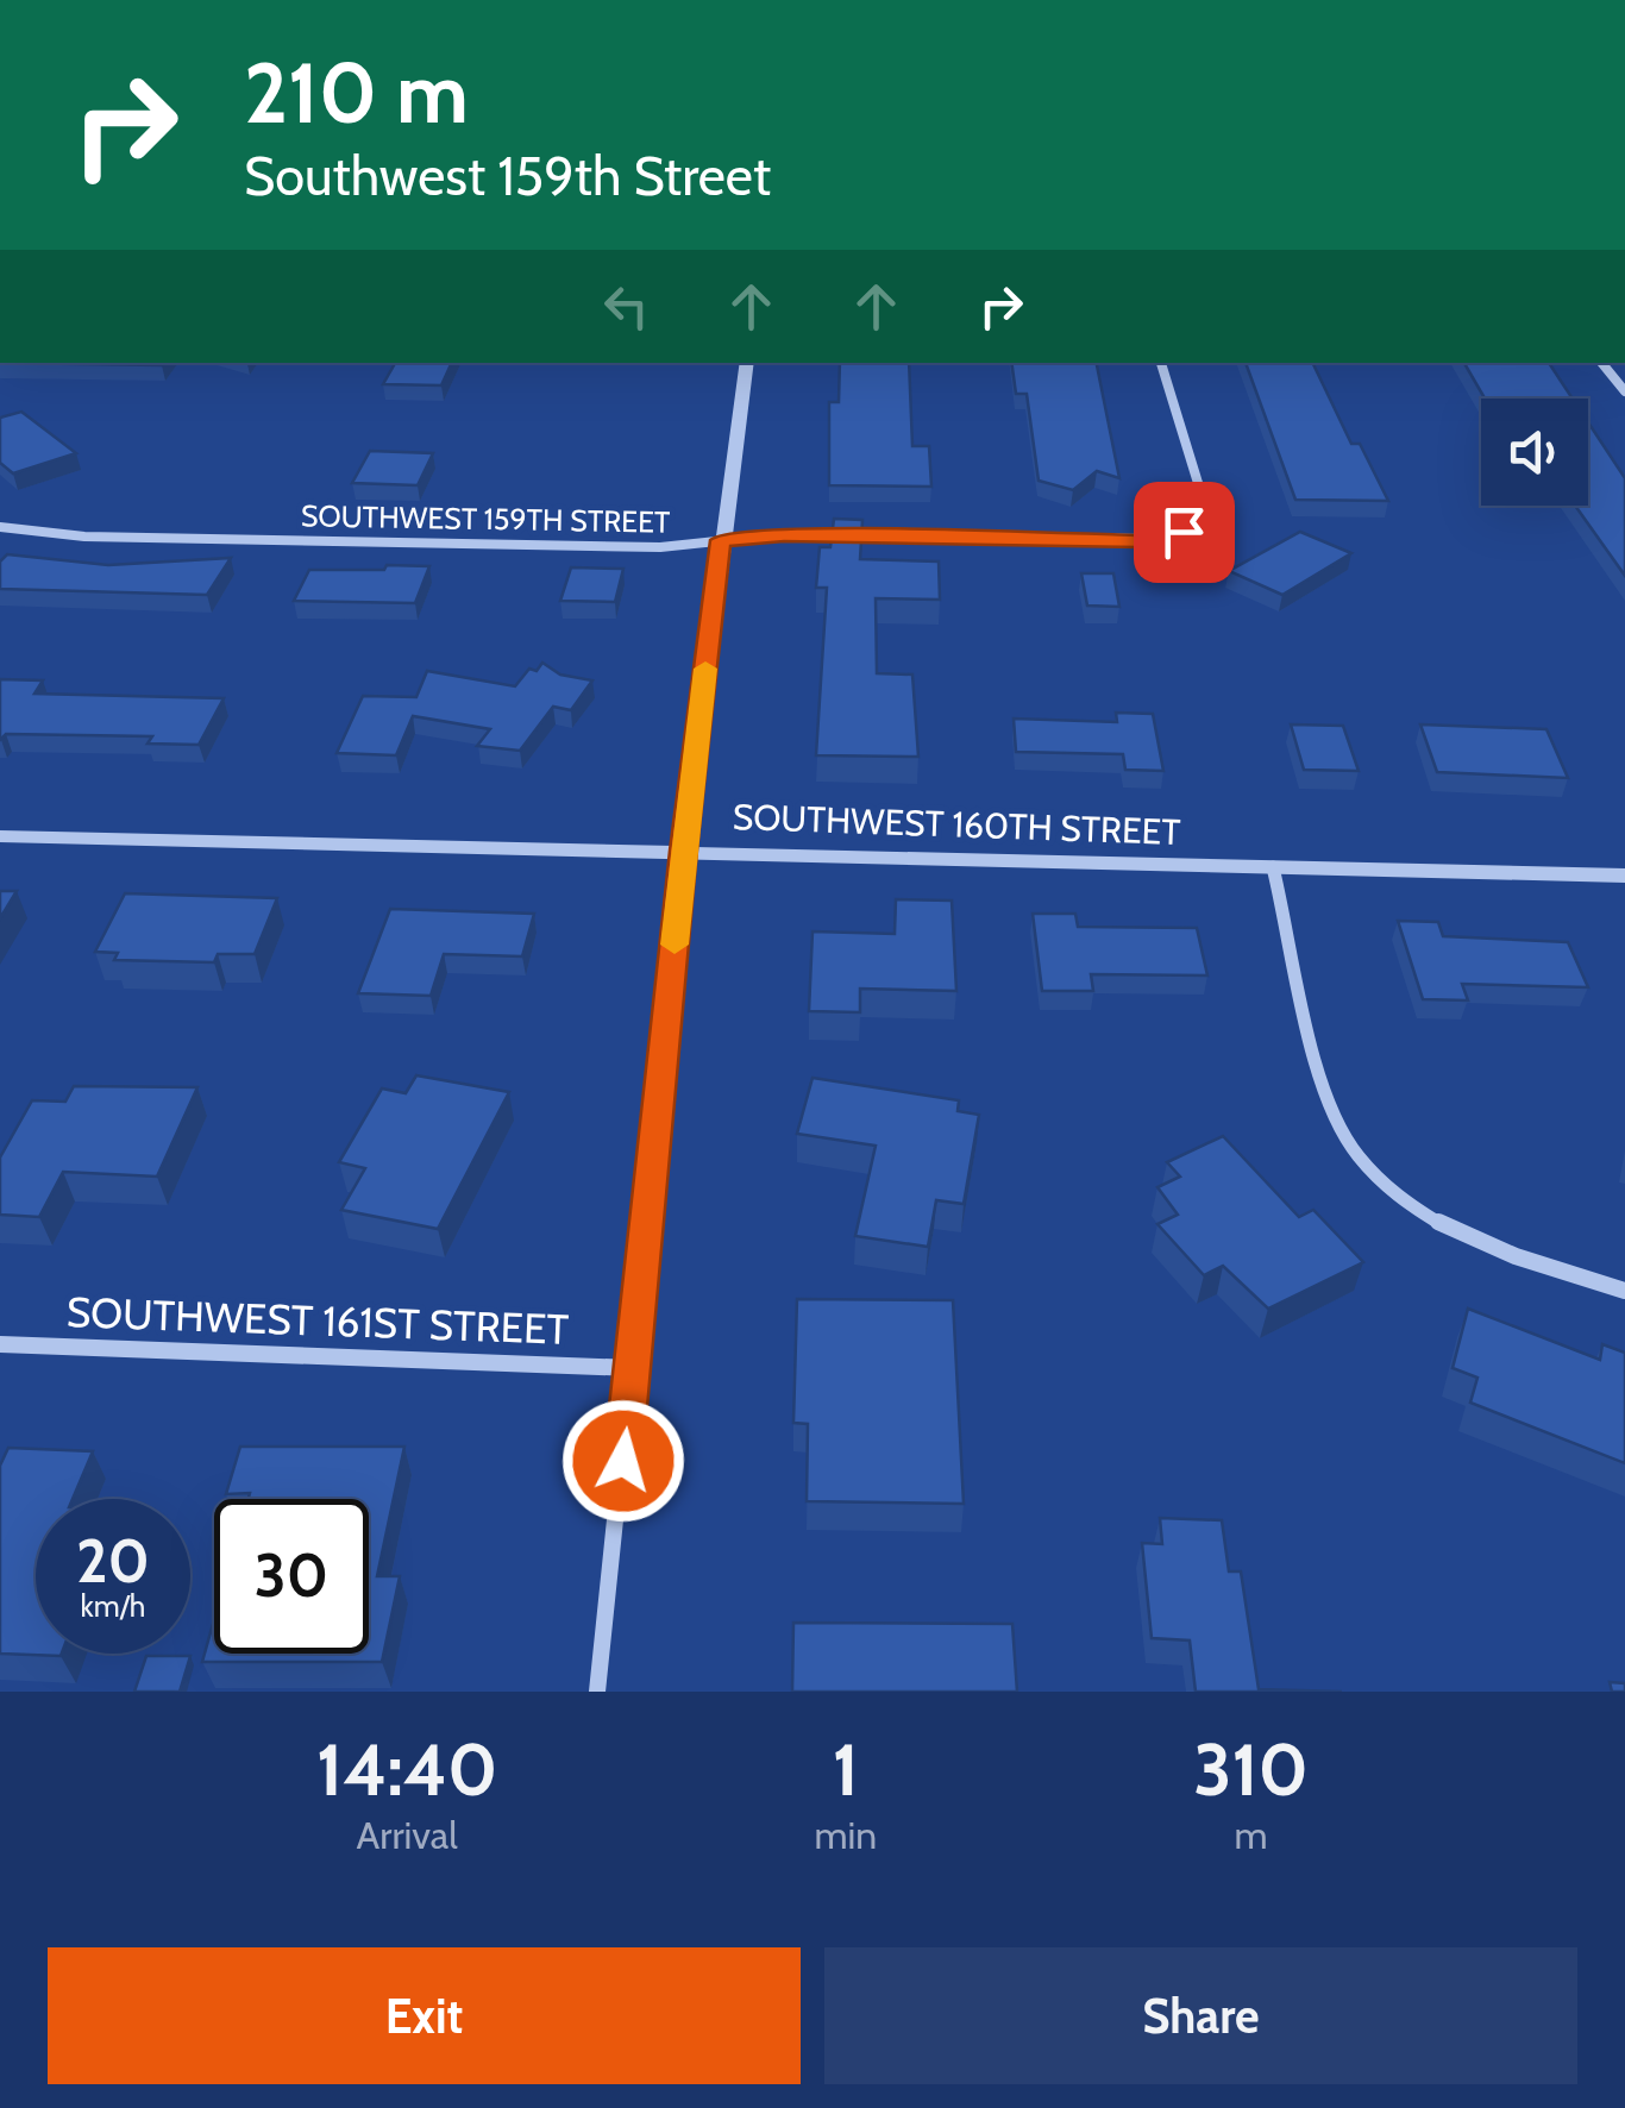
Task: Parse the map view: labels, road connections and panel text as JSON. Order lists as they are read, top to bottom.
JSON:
{
  "streets": {
    "street": ["SOUTHWEST 159TH STREET", "SOUTHWEST 160TH STREET", "SOUTHWEST 161ST STREET"]
  },
  "page": {
    "turn": ["210 m", "Southwest 159th Street"],
    "speed": "20 km/h",
    "limit": "30",
    "eta": [
      "14:40",
      "Arrival",
      "1",
      "min",
      "310",
      "m"
    ],
    "buttons": ["Exit", "Share"]
  }
}
